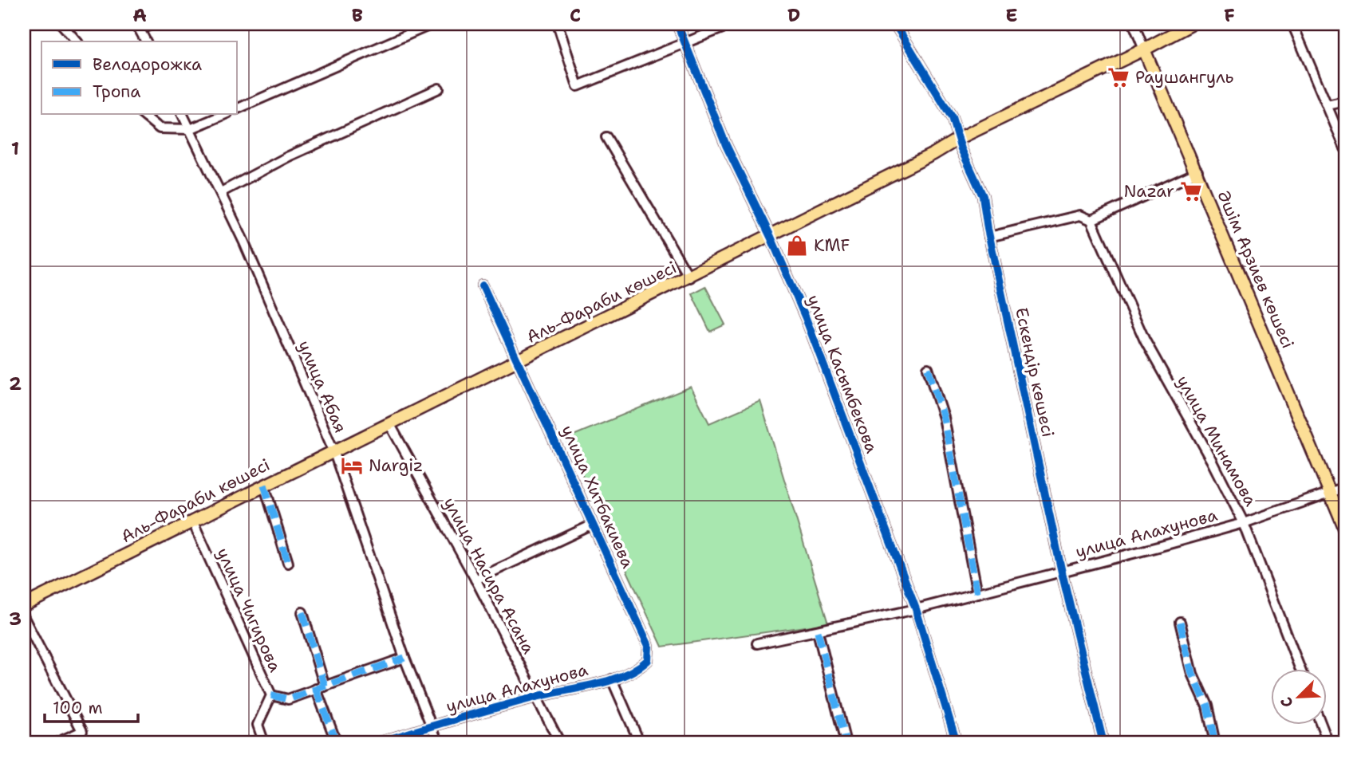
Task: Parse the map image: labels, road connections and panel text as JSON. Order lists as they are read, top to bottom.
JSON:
{
  "streets": {
    "main road": ["Әшім Арзиев көшесі", "Аль-Фараби көшесі"],
    "street": [
      "Ескендір көшесі",
      "улица Касымбекова",
      "улица Абая",
      "улица Минамова",
      "улица Хитбакиева",
      "улица Алахунова",
      "улица Насира Асана",
      "улица Чигирова"
    ]
  },
  "crossings": [
    ["Әшім Арзиев көшесі", "Аль-Фараби көшесі"],
    ["Әшім Арзиев көшесі", "улица Алахунова"],
    ["Аль-Фараби көшесі", "Ескендір көшесі"],
    ["Аль-Фараби көшесі", "улица Касымбекова"],
    ["Аль-Фараби көшесі", "улица Абая"],
    ["Аль-Фараби көшесі", "улица Хитбакиева"],
    ["Аль-Фараби көшесі", "улица Насира Асана"],
    ["Аль-Фараби көшесі", "улица Чигирова"],
    ["Ескендір көшесі", "улица Алахунова"],
    ["улица Касымбекова", "улица Алахунова"],
    ["улица Абая", "улица Алахунова"],
    ["улица Минамова", "улица Алахунова"],
    ["улица Хитбакиева", "улица Алахунова"],
    ["улица Алахунова", "улица Насира Асана"]
  ],
  "places": {
    "supermarket": ["Раушангуль", "Nazar"],
    "shop": ["KMF"],
    "hotel": ["Nargiz"]
  },
  "legend": ["Велодорожка", "Тропа"],
  "scale_bar": "100 m",
  "north": "bottom left",
  "grid": {
    "columns": [
      "A",
      "B",
      "C",
      "D",
      "E",
      "F"
    ],
    "rows": ["1", "2", "3"]
  }
}
